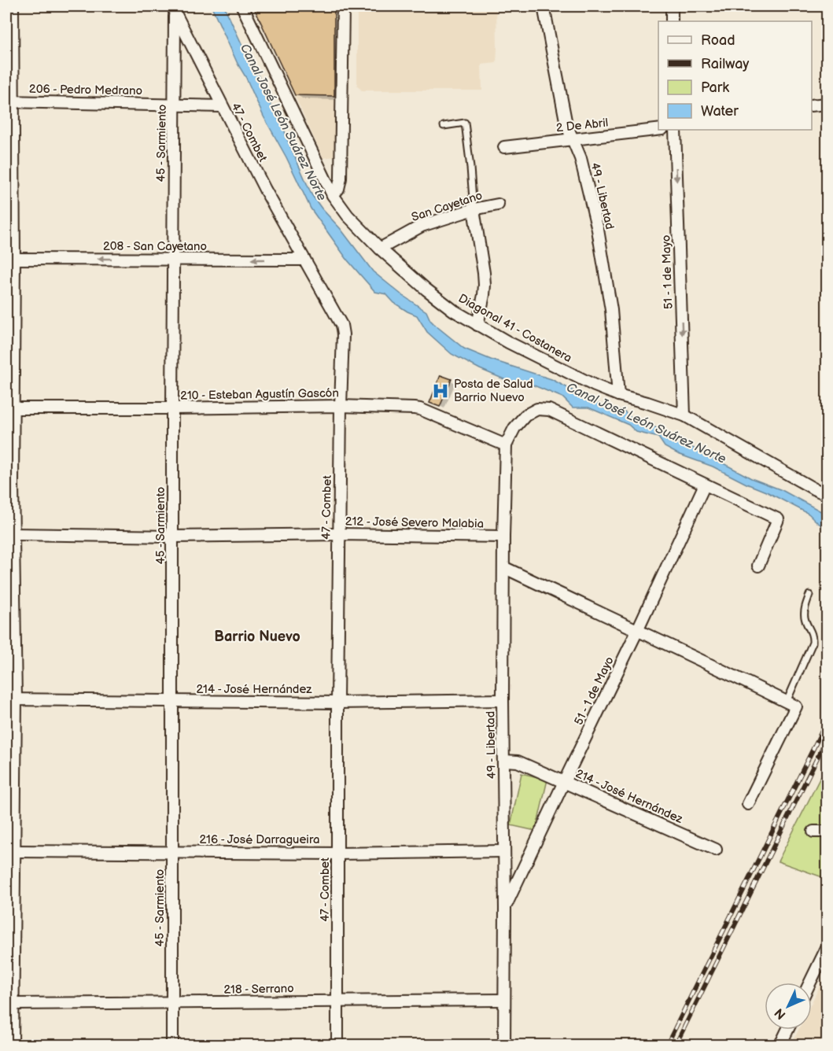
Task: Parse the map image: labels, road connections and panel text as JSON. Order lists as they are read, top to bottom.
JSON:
{
  "streets": {
    "street": [
      "206 - Pedro Medrano",
      "2 De Abril",
      "47 - Combet",
      "45 - Sarmiento",
      "49 - Libertad",
      "San Cayetano",
      "208 - San Cayetano",
      "51 - 1 de Mayo",
      "Diagonal 41 - Costanera",
      "210 - Esteban Agustín Gascón",
      "212 - José Severo Malabia",
      "214 - José Hernández",
      "216 - José Darragueira",
      "218 - Serrano"
    ]
  },
  "crossings": [
    ["206 - Pedro Medrano", "47 - Combet"],
    ["206 - Pedro Medrano", "45 - Sarmiento"],
    ["2 De Abril", "49 - Libertad"],
    ["47 - Combet", "45 - Sarmiento"],
    ["47 - Combet", "208 - San Cayetano"],
    ["47 - Combet", "210 - Esteban Agustín Gascón"],
    ["47 - Combet", "212 - José Severo Malabia"],
    ["47 - Combet", "214 - José Hernández"],
    ["47 - Combet", "216 - José Darragueira"],
    ["47 - Combet", "218 - Serrano"],
    ["45 - Sarmiento", "208 - San Cayetano"],
    ["45 - Sarmiento", "210 - Esteban Agustín Gascón"],
    ["45 - Sarmiento", "212 - José Severo Malabia"],
    ["45 - Sarmiento", "214 - José Hernández"],
    ["45 - Sarmiento", "216 - José Darragueira"],
    ["45 - Sarmiento", "218 - Serrano"],
    ["49 - Libertad", "51 - 1 de Mayo"],
    ["49 - Libertad", "Diagonal 41 - Costanera"],
    ["49 - Libertad", "210 - Esteban Agustín Gascón"],
    ["49 - Libertad", "212 - José Severo Malabia"],
    ["49 - Libertad", "214 - José Hernández"],
    ["49 - Libertad", "216 - José Darragueira"],
    ["49 - Libertad", "218 - Serrano"],
    ["San Cayetano", "Diagonal 41 - Costanera"],
    ["51 - 1 de Mayo", "Diagonal 41 - Costanera"],
    ["51 - 1 de Mayo", "214 - José Hernández"]
  ],
  "one_way": ["208 - San Cayetano", "51 - 1 de Mayo"],
  "districts": ["Barrio Nuevo"],
  "water": ["Canal José León Suárez Norte"],
  "places": {
    "hospital": ["Posta de Salud Barrio Nuevo"]
  },
  "legend": [
    "Road",
    "Railway",
    "Park",
    "Water"
  ],
  "north": "bottom left"
}
